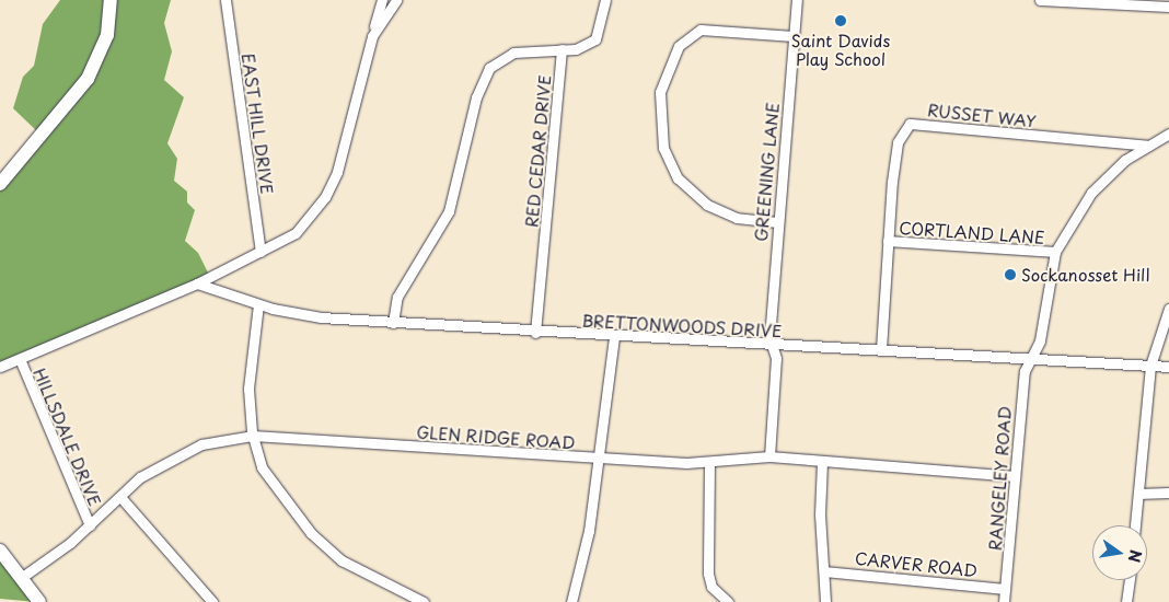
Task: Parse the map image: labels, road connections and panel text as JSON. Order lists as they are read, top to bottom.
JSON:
{
  "streets": {
    "street": [
      "RUSSET WAY",
      "EAST HILL DRIVE",
      "RED CEDAR DRIVE",
      "GREENING LANE",
      "CORTLAND LANE",
      "BRETTONWOODS DRIVE",
      "HILLSDALE DRIVE",
      "GLEN RIDGE ROAD",
      "RANGELEY ROAD",
      "CARVER ROAD"
    ]
  },
  "crossings": [
    ["RUSSET WAY", "CORTLAND LANE"],
    ["RUSSET WAY", "BRETTONWOODS DRIVE"],
    ["RUSSET WAY", "RANGELEY ROAD"],
    ["RED CEDAR DRIVE", "BRETTONWOODS DRIVE"],
    ["GREENING LANE", "BRETTONWOODS DRIVE"],
    ["GREENING LANE", "GLEN RIDGE ROAD"],
    ["CORTLAND LANE", "RANGELEY ROAD"],
    ["BRETTONWOODS DRIVE", "RANGELEY ROAD"],
    ["HILLSDALE DRIVE", "GLEN RIDGE ROAD"],
    ["GLEN RIDGE ROAD", "RANGELEY ROAD"],
    ["RANGELEY ROAD", "CARVER ROAD"]
  ],
  "places": ["Saint Davids Play School", "Sockanosset Hill"],
  "north": "right"
}
